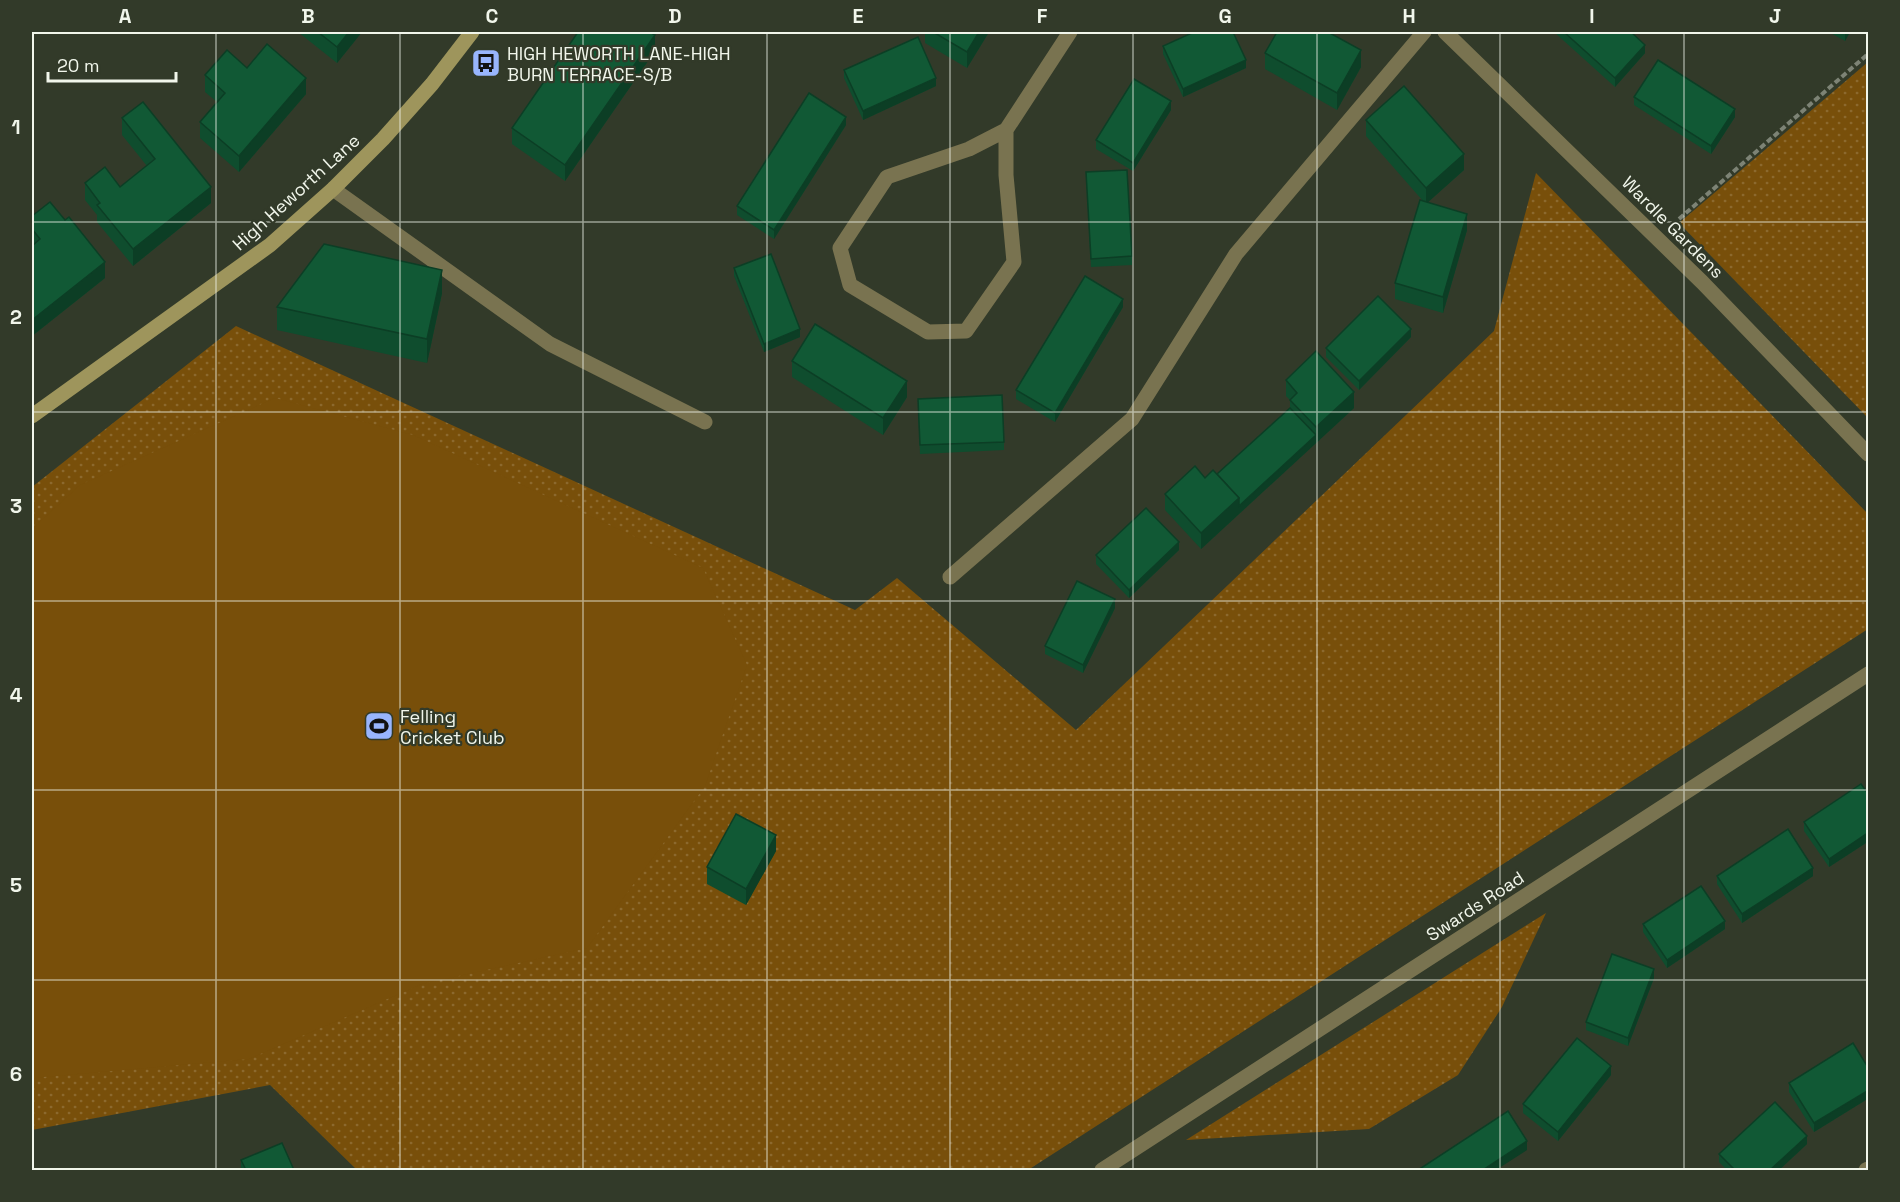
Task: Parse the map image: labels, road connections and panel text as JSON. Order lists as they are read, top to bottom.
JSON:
{
  "streets": {
    "street": ["High Heworth Lane", "Wardle Gardens", "Swards Road"]
  },
  "places": {
    "bus stop": ["HIGH HEWORTH LANE-HIGH BURN TERRACE-S/B"],
    "sports": ["Felling Cricket Club"]
  },
  "scale_bar": "20 m",
  "grid": {
    "columns": [
      "A",
      "B",
      "C",
      "D",
      "E",
      "F",
      "G",
      "H",
      "I",
      "J"
    ],
    "rows": [
      "1",
      "2",
      "3",
      "4",
      "5",
      "6"
    ]
  }
}
